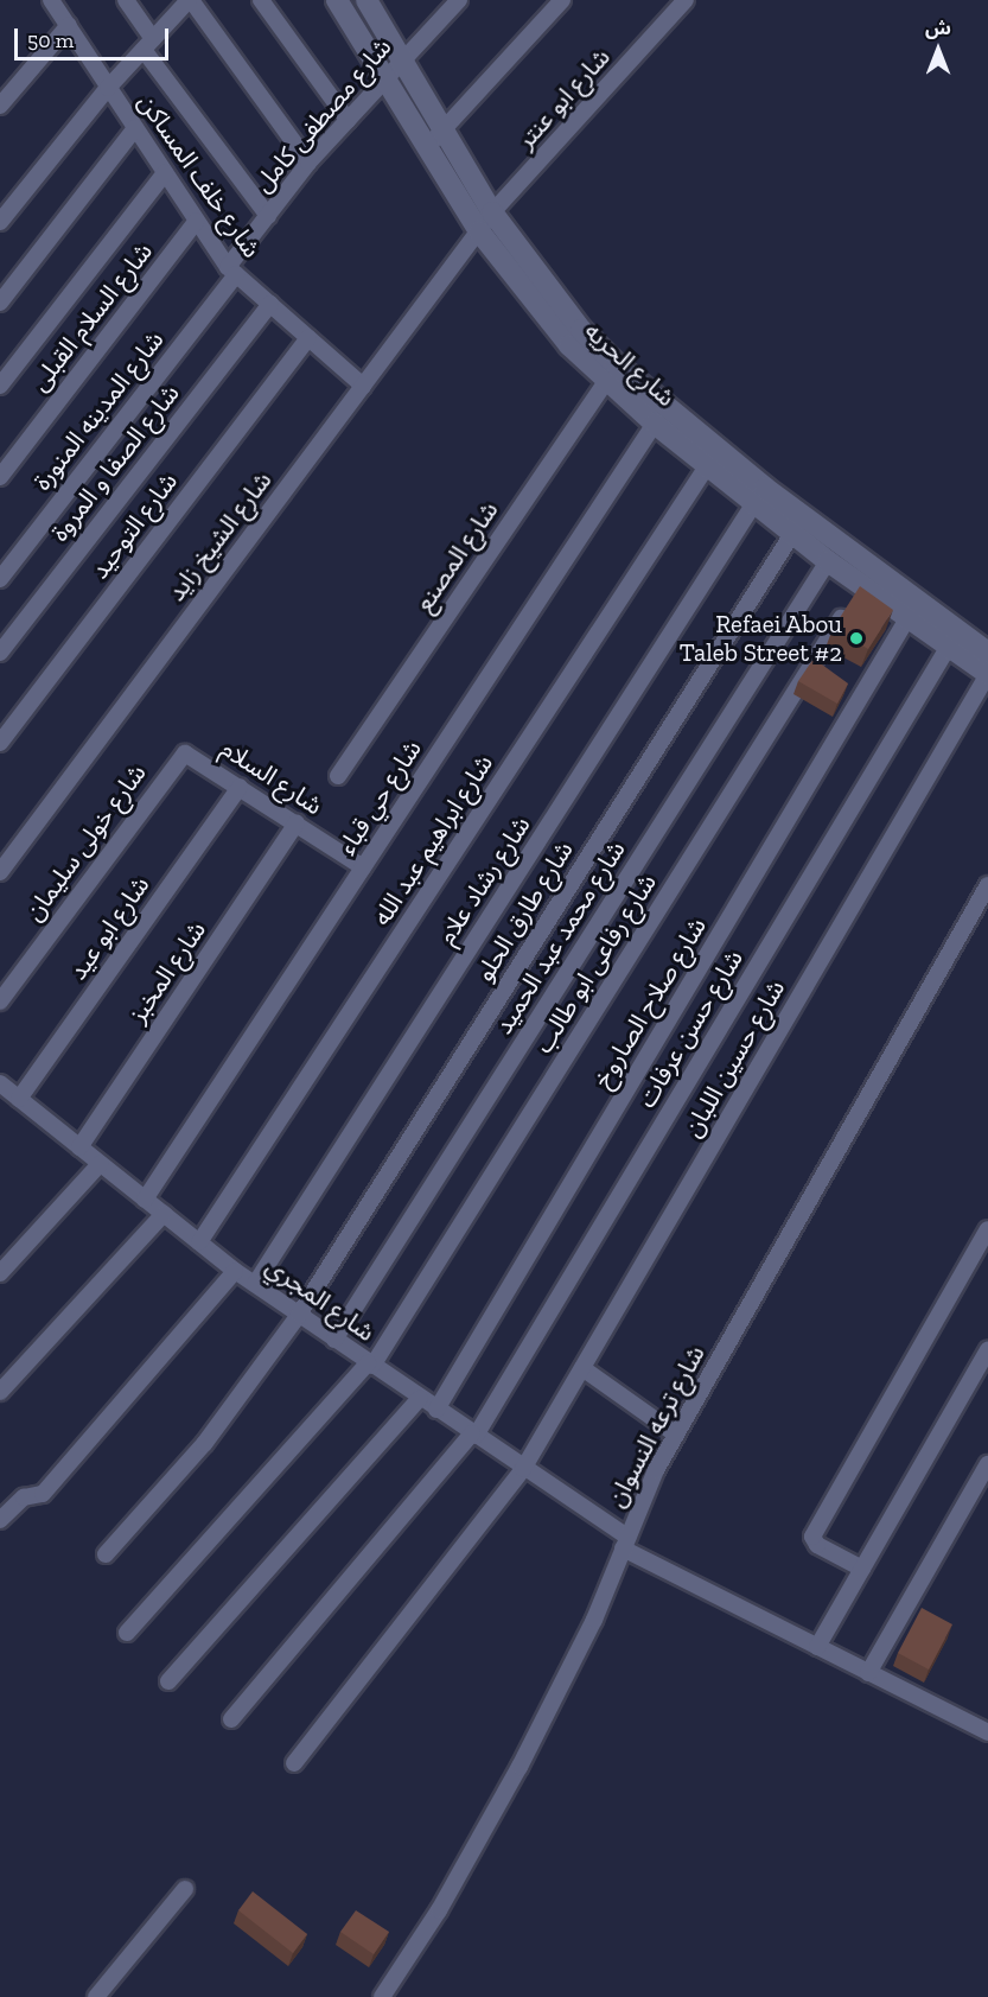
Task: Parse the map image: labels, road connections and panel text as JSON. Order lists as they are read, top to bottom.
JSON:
{
  "streets": {
    "main road": ["شارع الحريه"],
    "street": [
      "شارع ابو عنتر",
      "شارع مصطفى كامل",
      "شارع خلف المساكن",
      "شارع السلام القبلى",
      "شارع المدينه المنورة",
      "شارع الصفا و المروة",
      "شارع التوحيد",
      "شارع الشيخ زايد",
      "شارع المصنع",
      "شارع السلام",
      "شارع حي قباء",
      "شارع ابراهيم عبد الله",
      "شارع خولى سليمان",
      "شارع رشاد علام",
      "شارع طارق الحلو",
      "شارع ابو عيد",
      "شارع محمد عبد الحميد",
      "شارع رفاعى ابو طالب",
      "شارع المخبز",
      "شارع صلاح الصاروخ",
      "شارع حسن عرفات",
      "شارع حسين اللبان",
      "شارع المجري",
      "شارع ترعه النسوان"
    ]
  },
  "crossings": [
    ["شارع ابو عنتر", "شارع الحريه"],
    ["شارع ابو عنتر", "شارع الشيخ زايد"],
    ["شارع مصطفى كامل", "شارع خلف المساكن"],
    ["شارع مصطفى كامل", "شارع الحريه"],
    ["شارع مصطفى كامل", "شارع المدينه المنورة"],
    ["شارع خلف المساكن", "شارع السلام القبلى"],
    ["شارع خلف المساكن", "شارع المدينه المنورة"],
    ["شارع خلف المساكن", "شارع الصفا و المروة"],
    ["شارع خلف المساكن", "شارع التوحيد"],
    ["شارع خلف المساكن", "شارع الشيخ زايد"],
    ["شارع الحريه", "شارع الشيخ زايد"],
    ["شارع الحريه", "شارع المصنع"],
    ["شارع الحريه", "شارع حي قباء"],
    ["شارع الحريه", "شارع ابراهيم عبد الله"],
    ["شارع الحريه", "شارع رشاد علام"],
    ["شارع الحريه", "شارع طارق الحلو"],
    ["شارع الحريه", "شارع محمد عبد الحميد"],
    ["شارع الحريه", "شارع رفاعى ابو طالب"],
    ["شارع الحريه", "شارع صلاح الصاروخ"],
    ["شارع الحريه", "شارع حسن عرفات"],
    ["شارع الحريه", "شارع حسين اللبان"],
    ["شارع السلام", "شارع حي قباء"],
    ["شارع السلام", "شارع خولى سليمان"],
    ["شارع السلام", "شارع ابو عيد"],
    ["شارع السلام", "شارع المخبز"],
    ["شارع حي قباء", "شارع المجري"],
    ["شارع ابراهيم عبد الله", "شارع المجري"],
    ["شارع رشاد علام", "شارع المجري"],
    ["شارع طارق الحلو", "شارع المجري"],
    ["شارع ابو عيد", "شارع المجري"],
    ["شارع محمد عبد الحميد", "شارع المجري"],
    ["شارع رفاعى ابو طالب", "شارع المجري"],
    ["شارع المخبز", "شارع المجري"],
    ["شارع صلاح الصاروخ", "شارع المجري"],
    ["شارع حسن عرفات", "شارع المجري"],
    ["شارع حسين اللبان", "شارع المجري"],
    ["شارع المجري", "شارع ترعه النسوان"]
  ],
  "places": ["Refaei Abou Taleb Street #2"],
  "scale_bar": "50 m",
  "north": "top"
}
